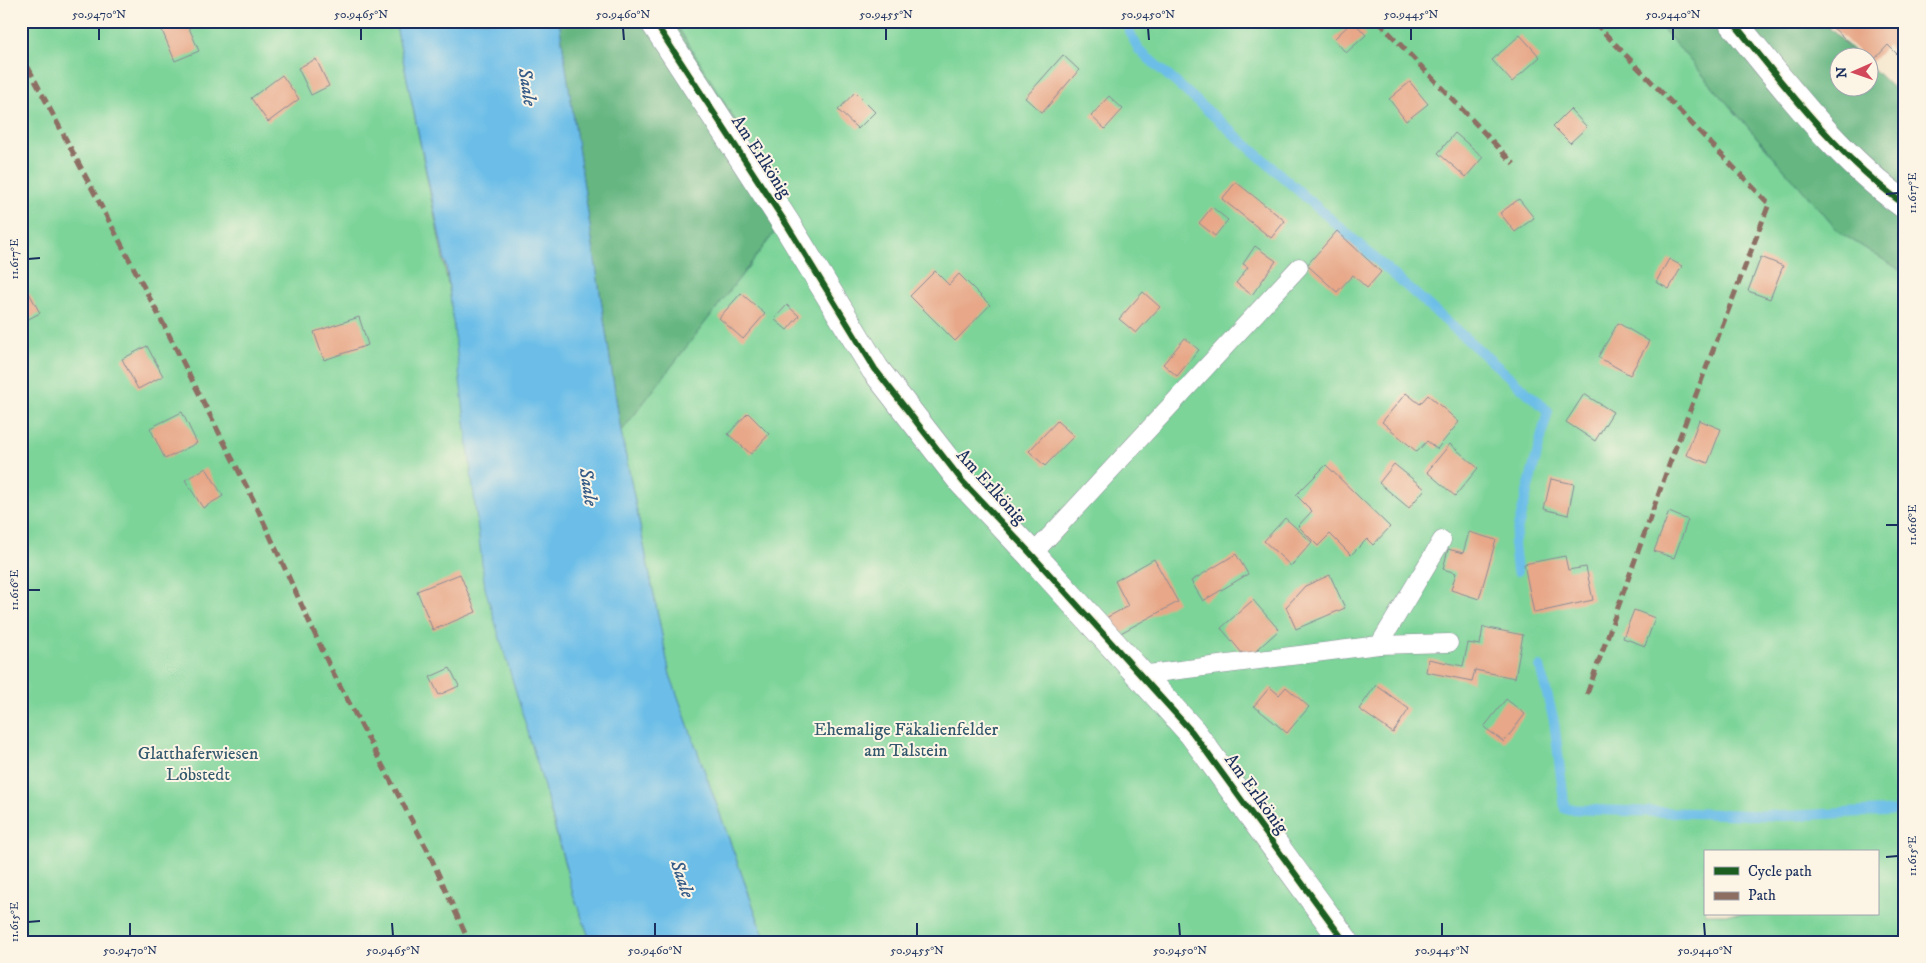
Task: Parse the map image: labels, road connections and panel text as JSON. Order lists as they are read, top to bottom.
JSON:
{
  "streets": {
    "street": ["Am Erlkönig"]
  },
  "water": ["Saale"],
  "parks": ["Ehemalige Fäkalienfelder am Talstein", "Glatthaferwiesen Löbstedt"],
  "legend": ["Cycle path", "Path"],
  "north": "left",
  "coordinates": [
    "50.9470°N",
    "50.9465°N",
    "50.9460°N",
    "50.9455°N",
    "50.9450°N",
    "50.9445°N",
    "50.9440°N",
    "11.617°E",
    "11.616°E",
    "11.615°E"
  ]
}
